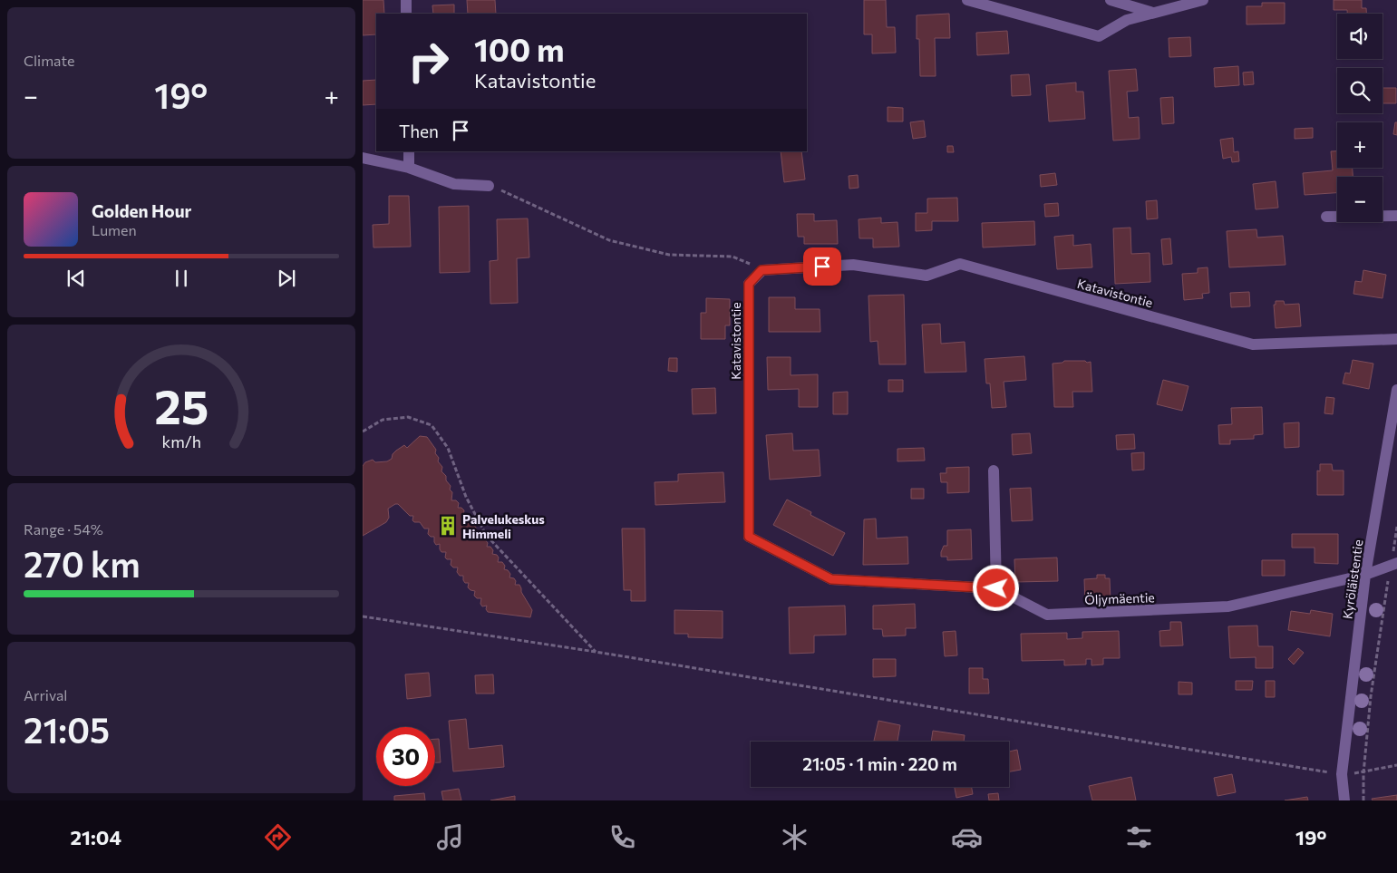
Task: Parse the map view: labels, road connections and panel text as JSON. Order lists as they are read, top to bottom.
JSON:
{
  "streets": {
    "street": ["Katavistontie", "Kyröläistentie", "Öljymäentie"]
  },
  "crossings": [
    ["Katavistontie", "Öljymäentie"],
    ["Kyröläistentie", "Öljymäentie"]
  ],
  "places": {
    "building": ["Palvelukeskus Himmeli"]
  },
  "page": {
    "tile": [
      "Climate",
      ["Range · 54%", "270 km"],
      ["Arrival", "21:05"]
    ],
    "map_buttons": ["+", "−"],
    "turn": ["100 m", "Katavistontie"],
    "heat": ["−", "19°", "+"],
    "then": "Then",
    "song": ["Golden Hour", "Lumen"],
    "limit": "30",
    "trip": "21:05 · 1 min · 220 m",
    "tabs": ["21:04", "19°"],
    "gauge": ["25", "km/h"]
  }
}
